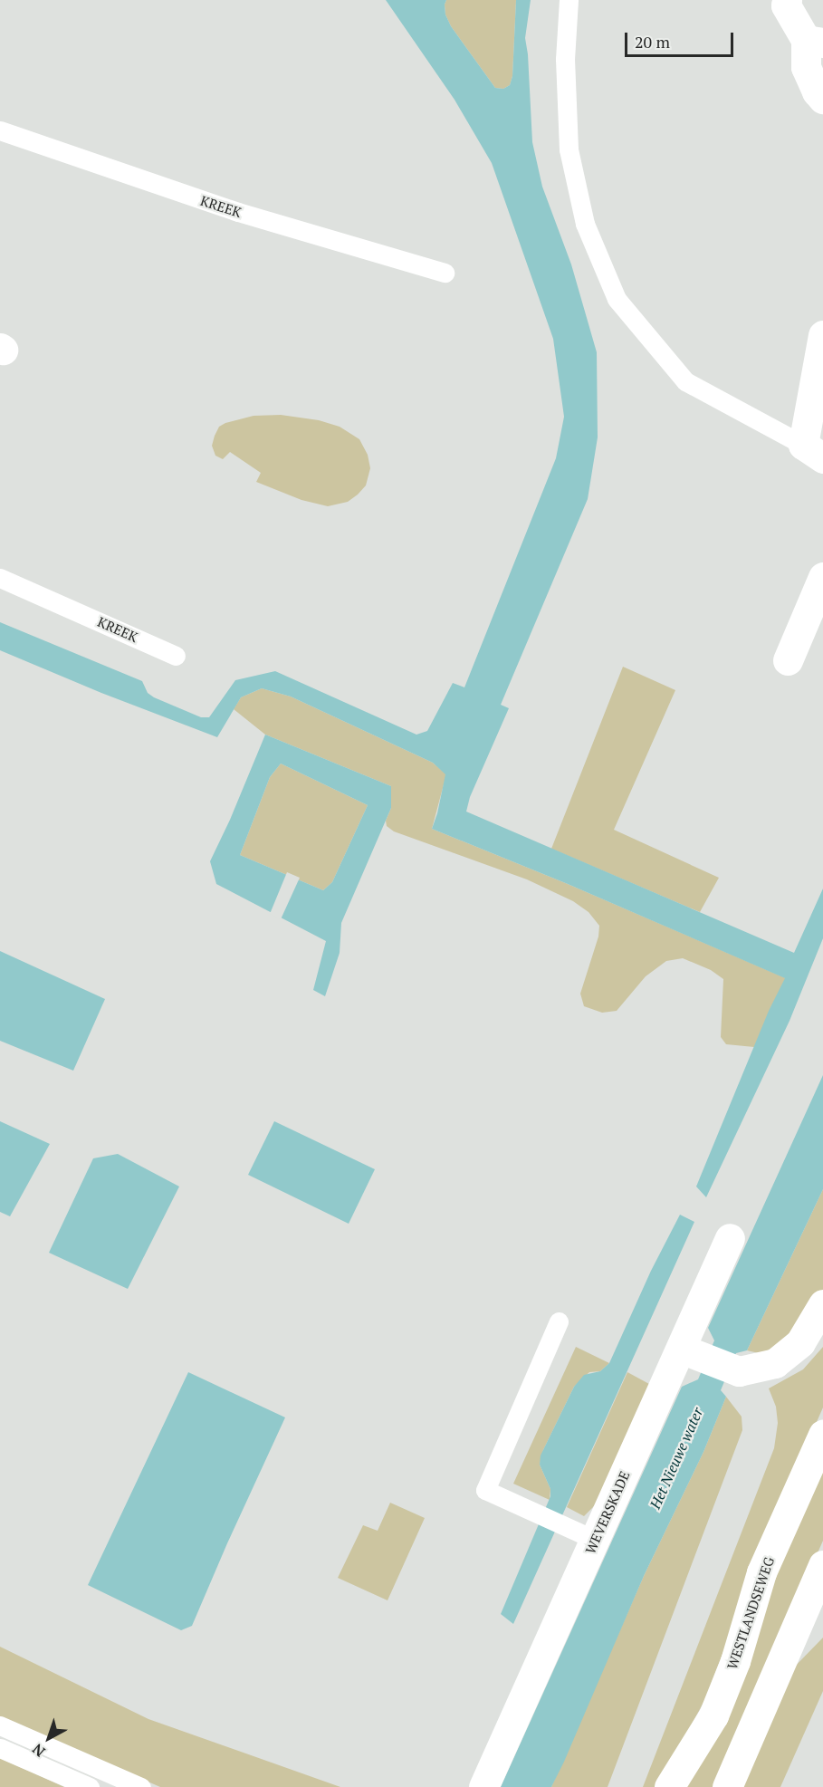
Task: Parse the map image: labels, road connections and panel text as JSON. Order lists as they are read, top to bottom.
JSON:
{
  "streets": {
    "street": ["WEVERSKADE", "WESTLANDSEWEG"],
    "lane": ["KREEK"]
  },
  "water": ["Het Nieuwe water"],
  "scale_bar": "20 m",
  "north": "bottom left"
}
